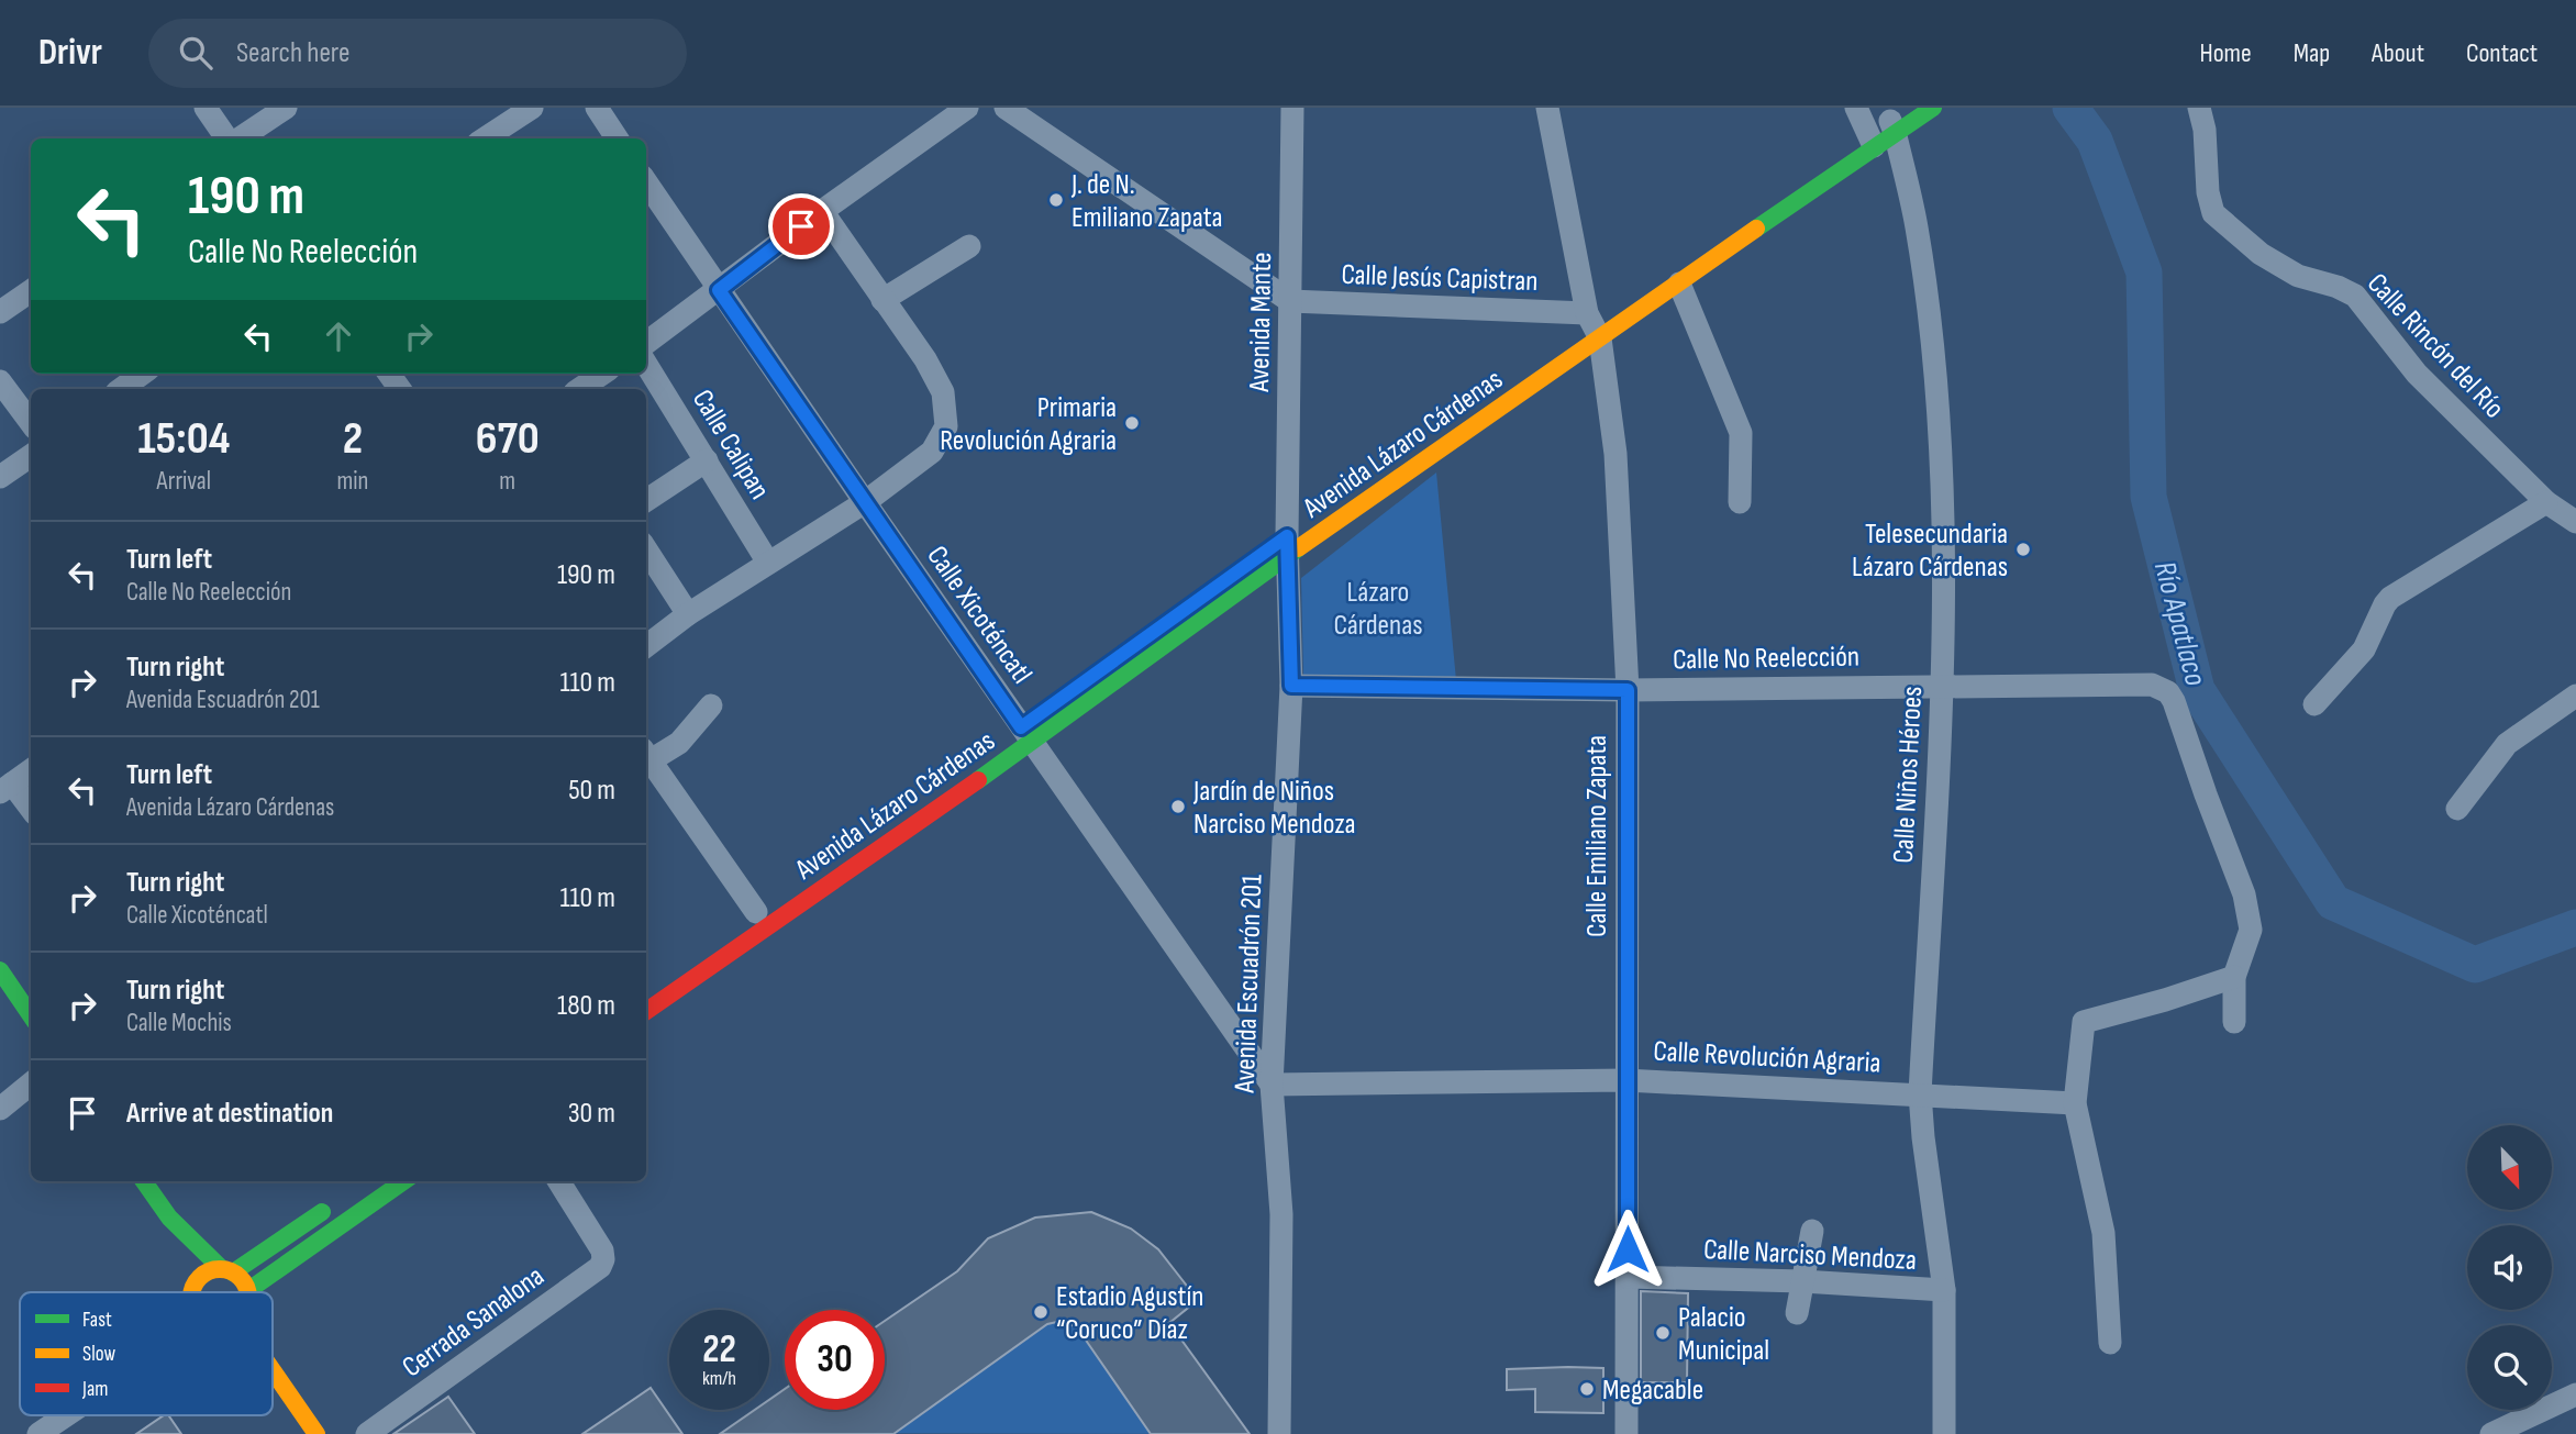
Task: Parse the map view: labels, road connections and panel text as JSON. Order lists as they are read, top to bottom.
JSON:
{
  "streets": {
    "main road": ["Avenida Lázaro Cárdenas"],
    "street": [
      "Calle Jesús Capistran",
      "Avenida Mante",
      "Calle Rincón del Río",
      "Calle Calipan",
      "Calle Xicoténcatl",
      "Calle No Reelección",
      "Calle Niños Héroes",
      "Calle Emiliano Zapata",
      "Avenida Escuadrón 201",
      "Calle Revolución Agraria",
      "Calle Narciso Mendoza",
      "Cerrada Sanalona"
    ]
  },
  "crossings": [
    ["Calle Jesús Capistran", "Avenida Mante"],
    ["Calle Jesús Capistran", "Avenida Lázaro Cárdenas"],
    ["Calle Jesús Capistran", "Calle Emiliano Zapata"],
    ["Avenida Mante", "Avenida Lázaro Cárdenas"],
    ["Avenida Mante", "Avenida Escuadrón 201"],
    ["Avenida Lázaro Cárdenas", "Calle Xicoténcatl"],
    ["Avenida Lázaro Cárdenas", "Calle Niños Héroes"],
    ["Avenida Lázaro Cárdenas", "Calle Emiliano Zapata"],
    ["Avenida Lázaro Cárdenas", "Avenida Escuadrón 201"],
    ["Calle Xicoténcatl", "Avenida Escuadrón 201"],
    ["Calle Xicoténcatl", "Calle Revolución Agraria"],
    ["Calle No Reelección", "Calle Niños Héroes"],
    ["Calle No Reelección", "Calle Emiliano Zapata"],
    ["Calle No Reelección", "Avenida Escuadrón 201"],
    ["Calle Niños Héroes", "Calle Revolución Agraria"],
    ["Calle Niños Héroes", "Calle Narciso Mendoza"],
    ["Calle Emiliano Zapata", "Calle Revolución Agraria"],
    ["Calle Emiliano Zapata", "Calle Narciso Mendoza"],
    ["Avenida Escuadrón 201", "Calle Revolución Agraria"]
  ],
  "water": ["Río Apatlaco"],
  "parks": ["Lázaro Cárdenas"],
  "places": [
    "J. de N. Emiliano Zapata",
    "Primaria Revolución Agraria",
    "Telesecundaria Lázaro Cárdenas",
    "Jardín de Niños Narciso Mendoza",
    "Estadio Agustín “Coruco” Díaz",
    "Palacio Municipal",
    "Megacable"
  ],
  "legend": ["Fast", "Slow", "Jam"],
  "north": "bottom right",
  "page": {
    "header": "Drivr",
    "search": "Search here",
    "nav": [
      "Home",
      "Map",
      "About",
      "Contact"
    ],
    "turn": ["190 m", "Calle No Reelección"],
    "eta": [
      "15:04",
      "Arrival",
      "2",
      "min",
      "670",
      "m"
    ],
    "list": [
      {
        "name": "Turn left",
        "note": "Calle No Reelección",
        "value": "190 m"
      },
      {
        "name": "Turn right",
        "note": "Avenida Escuadrón 201",
        "value": "110 m"
      },
      {
        "name": "Turn left",
        "note": "Avenida Lázaro Cárdenas",
        "value": "50 m"
      },
      {
        "name": "Turn right",
        "note": "Calle Xicoténcatl",
        "value": "110 m"
      },
      {
        "name": "Turn right",
        "note": "Calle Mochis",
        "value": "180 m"
      },
      {
        "name": "Arrive at destination",
        "value": "30 m"
      }
    ],
    "speed": "22 km/h",
    "limit": "30"
  }
}
